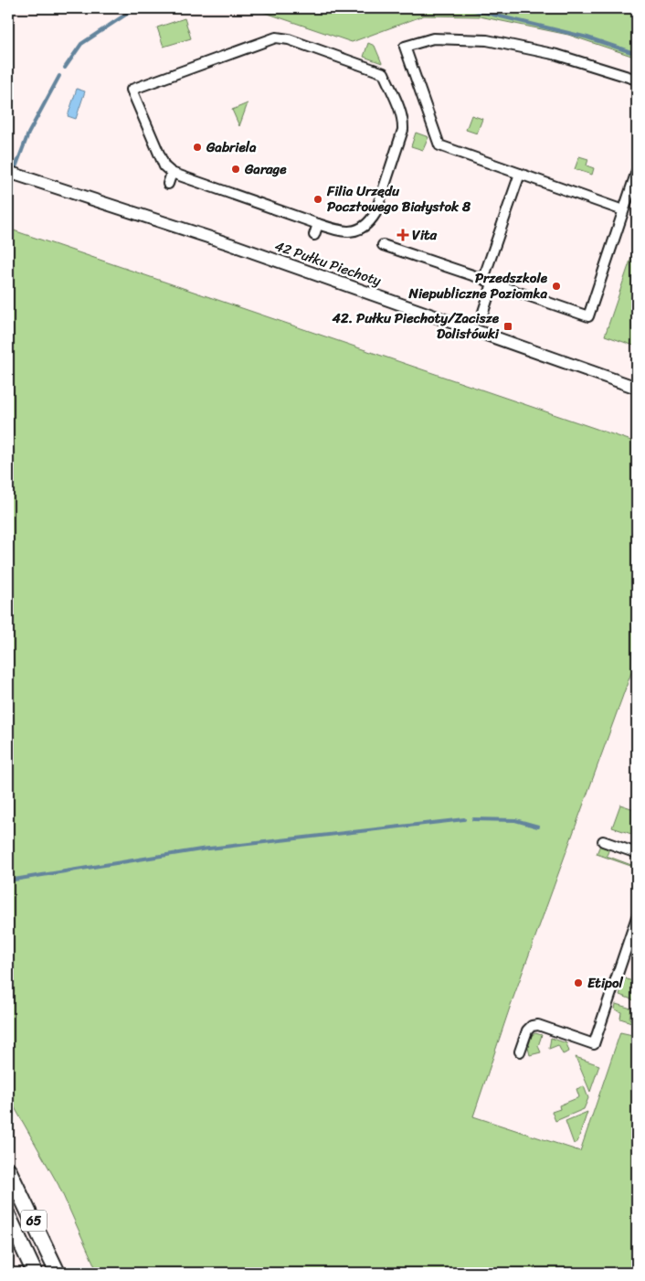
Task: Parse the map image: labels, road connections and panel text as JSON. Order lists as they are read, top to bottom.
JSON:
{
  "streets": {
    "highway": ["65"],
    "street": ["42 Pułku Piechoty"]
  },
  "places": {
    "other": [
      "Gabriela",
      "Garage",
      "Filia Urzędu Pocztowego Białystok 8",
      "Przedszkole Niepubliczne Poziomka",
      "Etipol"
    ],
    "health": ["Vita"],
    "transit": ["42. Pułku Piechoty/Zacisze Dolistówki"]
  }
}
